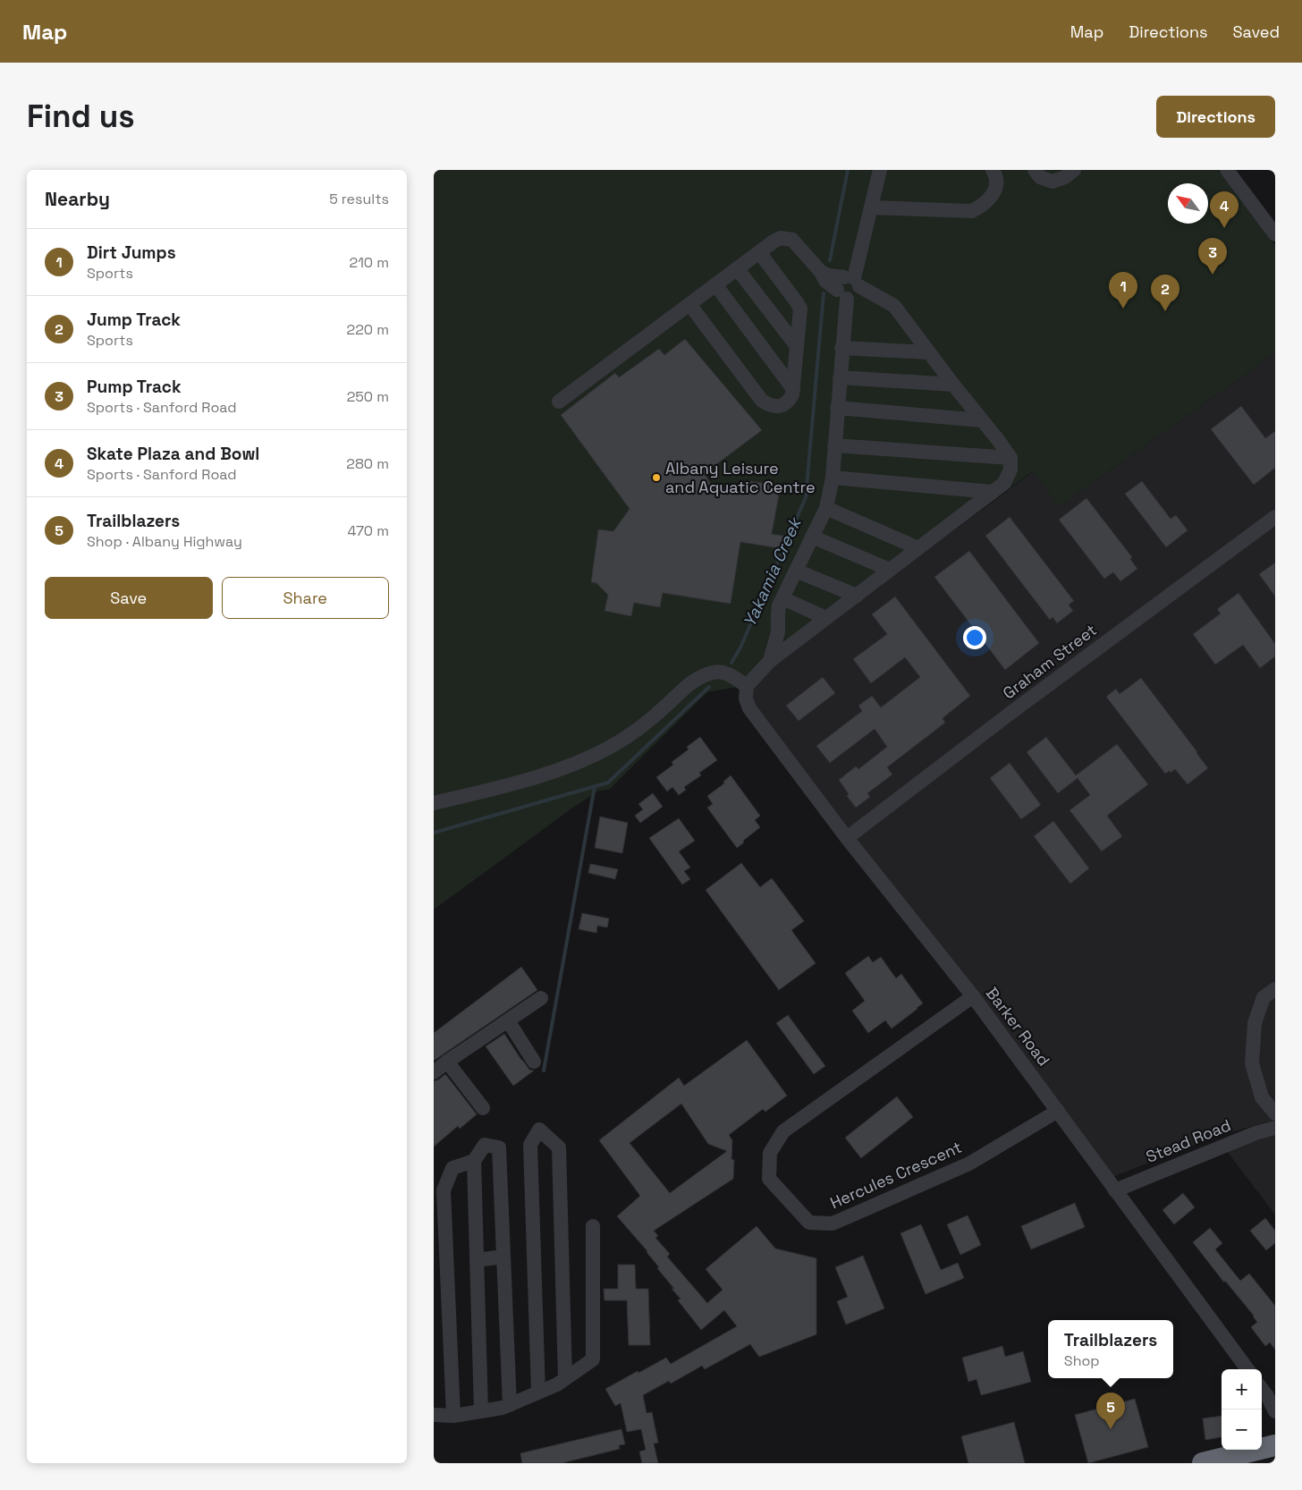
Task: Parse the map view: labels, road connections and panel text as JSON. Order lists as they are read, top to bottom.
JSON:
{
  "streets": {
    "street": [
      "Graham Street",
      "Barker Road",
      "Stead Road",
      "Hercules Crescent"
    ]
  },
  "crossings": [
    ["Graham Street", "Barker Road"],
    ["Barker Road", "Stead Road"],
    ["Barker Road", "Hercules Crescent"]
  ],
  "water": ["Yakamia Creek"],
  "places": ["Albany Leisure and Aquatic Centre"],
  "north": "top left",
  "page": {
    "header": "Map",
    "nav": ["Map", "Directions", "Saved"],
    "buttons": [
      "Directions",
      ["Save", "Share"]
    ],
    "title": "Find us",
    "heading": ["Nearby", "5 results"],
    "pins": [
      "4",
      "3",
      "1",
      "2",
      "5"
    ],
    "list": [
      {
        "mark": "1",
        "name": "Dirt Jumps",
        "note": "Sports",
        "value": "210 m"
      },
      {
        "mark": "2",
        "name": "Jump Track",
        "note": "Sports",
        "value": "220 m"
      },
      {
        "mark": "3",
        "name": "Pump Track",
        "note": "Sports · Sanford Road",
        "value": "250 m"
      },
      {
        "mark": "4",
        "name": "Skate Plaza and Bowl",
        "note": "Sports · Sanford Road",
        "value": "280 m"
      },
      {
        "mark": "5",
        "name": "Trailblazers",
        "note": "Shop · Albany Highway",
        "value": "470 m"
      }
    ],
    "popup": ["Trailblazers", "Shop"],
    "map_buttons": ["+", "−"]
  }
}
